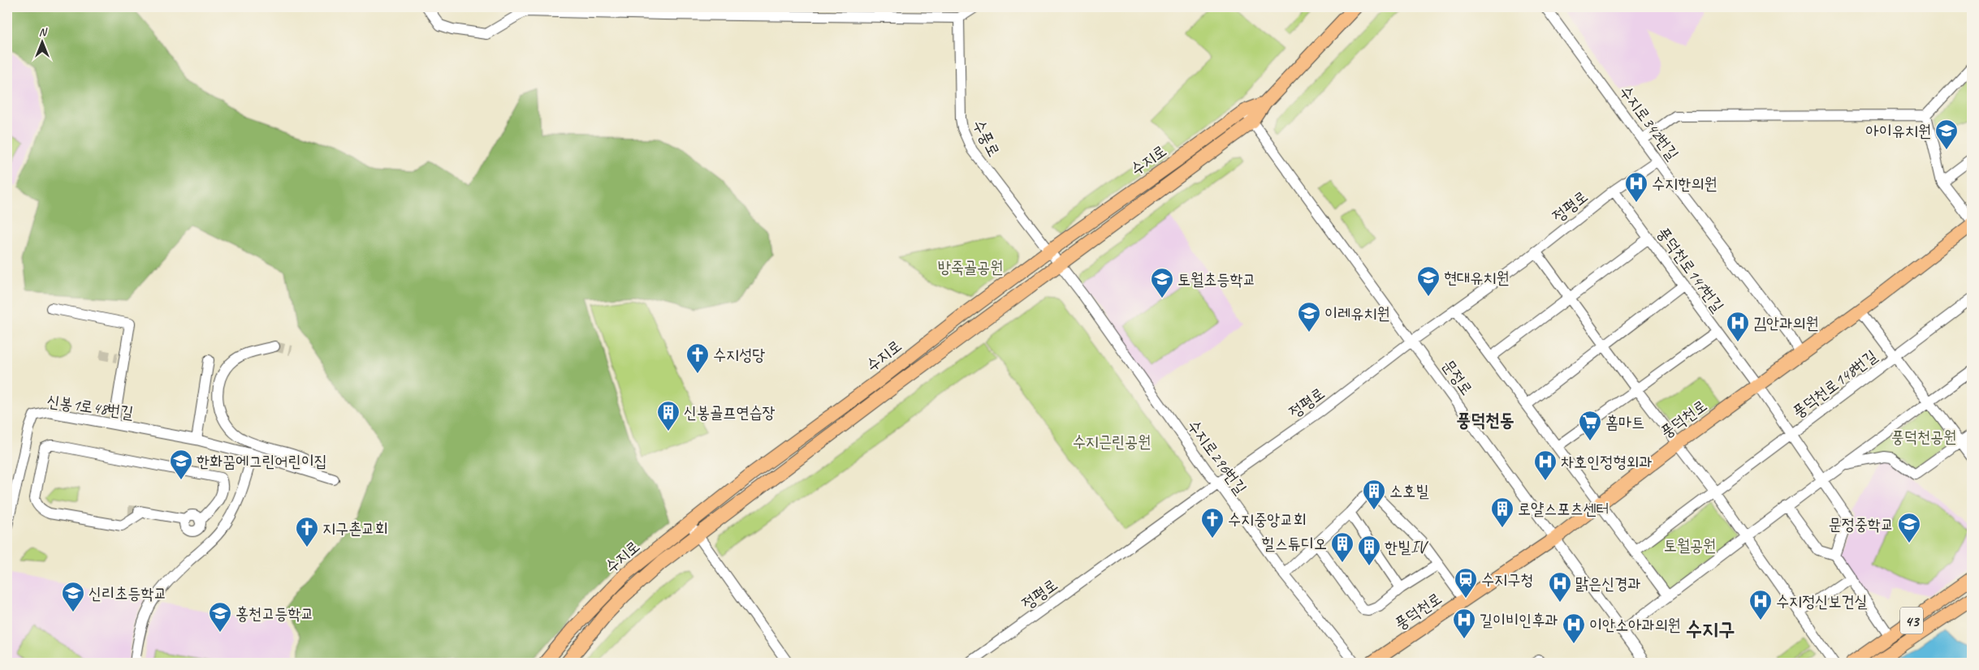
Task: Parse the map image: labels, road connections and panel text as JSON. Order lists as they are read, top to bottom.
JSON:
{
  "streets": {
    "main road": ["수지로", "풍덕천로", "43"],
    "street": [
      "수지로342번길",
      "수풍로",
      "정평로",
      "풍덕천로147번길",
      "문정로",
      "풍덕천로148번길",
      "신봉1로48번길",
      "수지로296번길"
    ]
  },
  "crossings": [
    ["수지로342번길", "정평로"],
    ["수지로342번길", "풍덕천로"],
    ["수풍로", "수지로"],
    ["수풍로", "수지로296번길"],
    ["수지로", "문정로"],
    ["수지로", "수지로296번길"],
    ["정평로", "풍덕천로147번길"],
    ["정평로", "문정로"],
    ["정평로", "수지로296번길"],
    ["풍덕천로147번길", "풍덕천로148번길"],
    ["풍덕천로147번길", "풍덕천로"],
    ["문정로", "풍덕천로"],
    ["풍덕천로148번길", "풍덕천로"]
  ],
  "districts": ["풍덕천동", "수지구"],
  "parks": [
    "방죽골공원",
    "풍덕천공원",
    "수지근린공원",
    "토월공원"
  ],
  "places": {
    "school or university": [
      "아이유치원",
      "현대유치원",
      "토월초등학교",
      "이레유치원",
      "한화꿈에그린어린이집",
      "문정중학교",
      "신리초등학교",
      "홍천고등학교"
    ],
    "hospital": [
      "수지한의원",
      "김안과의원",
      "차호인정형외과",
      "맑은신경과",
      "수지정신보건실",
      "길이비인후과",
      "이안소아과의원"
    ],
    "church": ["수지성당", "수지중앙교회", "지구촌교회"],
    "building": [
      "신봉골프연습장",
      "소호빌",
      "로얄스포츠센터",
      "힐스튜디오",
      "한빌IV"
    ],
    "supermarket": ["홈마트"],
    "station": ["수지구청"]
  },
  "north": "top"
}
